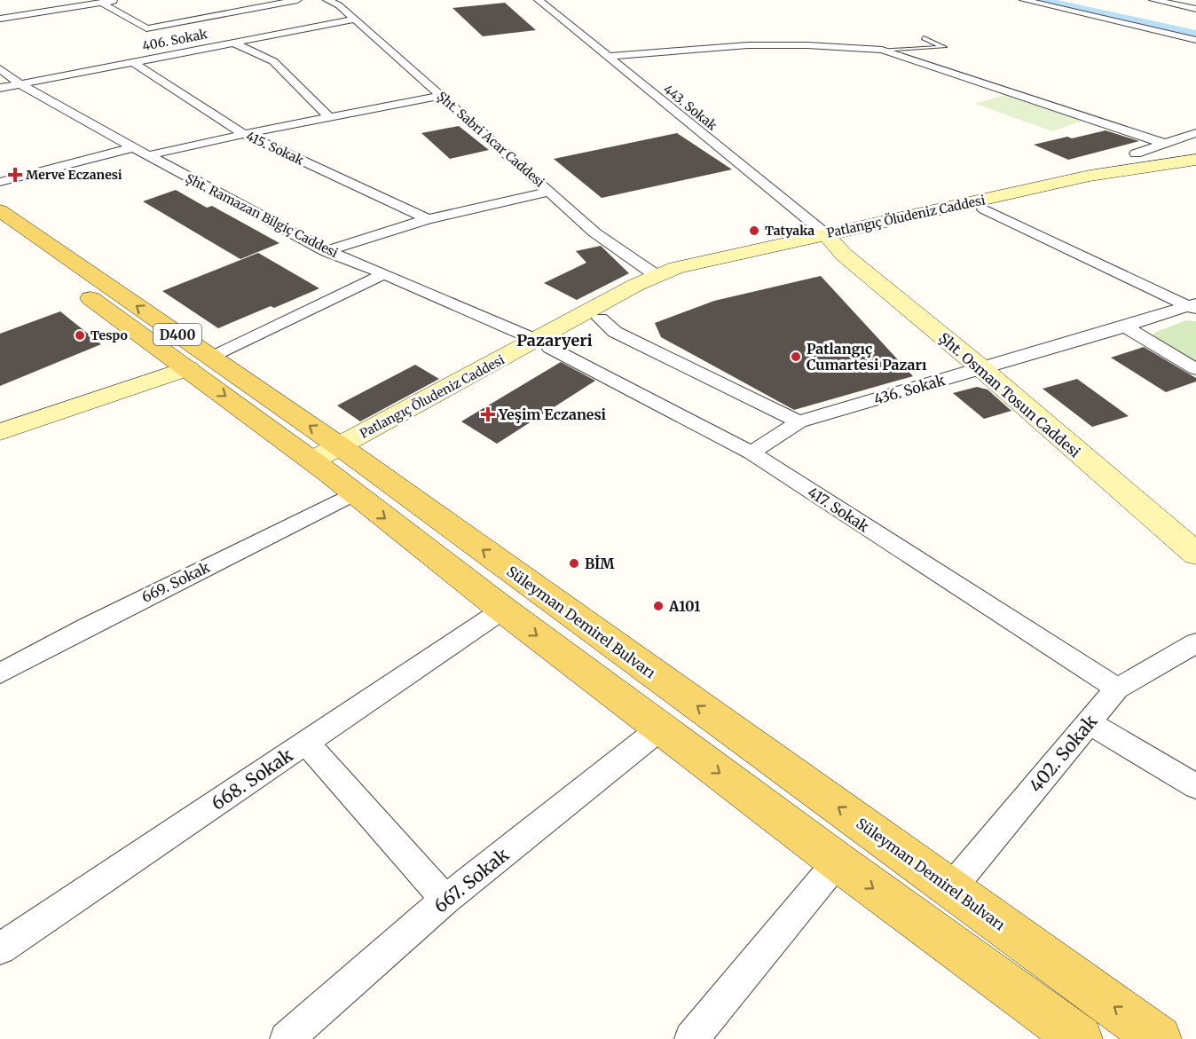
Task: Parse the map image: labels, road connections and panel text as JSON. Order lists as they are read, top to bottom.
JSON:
{
  "streets": {
    "main road": [
      "Patlangıç Öludeniz Caddesi",
      "D400",
      "Şht. Osman Tosun Caddesi",
      "Süleyman Demirel Bulvarı"
    ],
    "street": [
      "406. Sokak",
      "443. Sokak",
      "Şht. Sabri Acar Caddesi",
      "415. Sokak",
      "Şht. Ramazan Bilgiç Caddesi",
      "436. Sokak",
      "417. Sokak",
      "669. Sokak",
      "402. Sokak",
      "668. Sokak",
      "667. Sokak"
    ]
  },
  "crossings": [
    ["406. Sokak", "Şht. Sabri Acar Caddesi"],
    ["406. Sokak", "415. Sokak"],
    ["406. Sokak", "Şht. Ramazan Bilgiç Caddesi"],
    ["443. Sokak", "Patlangıç Öludeniz Caddesi"],
    ["443. Sokak", "Şht. Osman Tosun Caddesi"],
    ["Şht. Sabri Acar Caddesi", "Patlangıç Öludeniz Caddesi"],
    ["Şht. Ramazan Bilgiç Caddesi", "Patlangıç Öludeniz Caddesi"],
    ["Şht. Ramazan Bilgiç Caddesi", "417. Sokak"],
    ["Patlangıç Öludeniz Caddesi", "Şht. Osman Tosun Caddesi"],
    ["Patlangıç Öludeniz Caddesi", "417. Sokak"],
    ["Patlangıç Öludeniz Caddesi", "669. Sokak"],
    ["Patlangıç Öludeniz Caddesi", "Süleyman Demirel Bulvarı"],
    ["436. Sokak", "Şht. Osman Tosun Caddesi"],
    ["436. Sokak", "417. Sokak"],
    ["417. Sokak", "402. Sokak"],
    ["669. Sokak", "Süleyman Demirel Bulvarı"],
    ["Süleyman Demirel Bulvarı", "402. Sokak"],
    ["Süleyman Demirel Bulvarı", "668. Sokak"],
    ["Süleyman Demirel Bulvarı", "667. Sokak"]
  ],
  "districts": ["Pazaryeri"],
  "places": {
    "health": ["Merve Eczanesi", "Yeşim Eczanesi"],
    "other": [
      "Tatyaka",
      "Tespo",
      "Patlangıç Cumartesi Pazarı",
      "BİM",
      "A101"
    ]
  }
}
